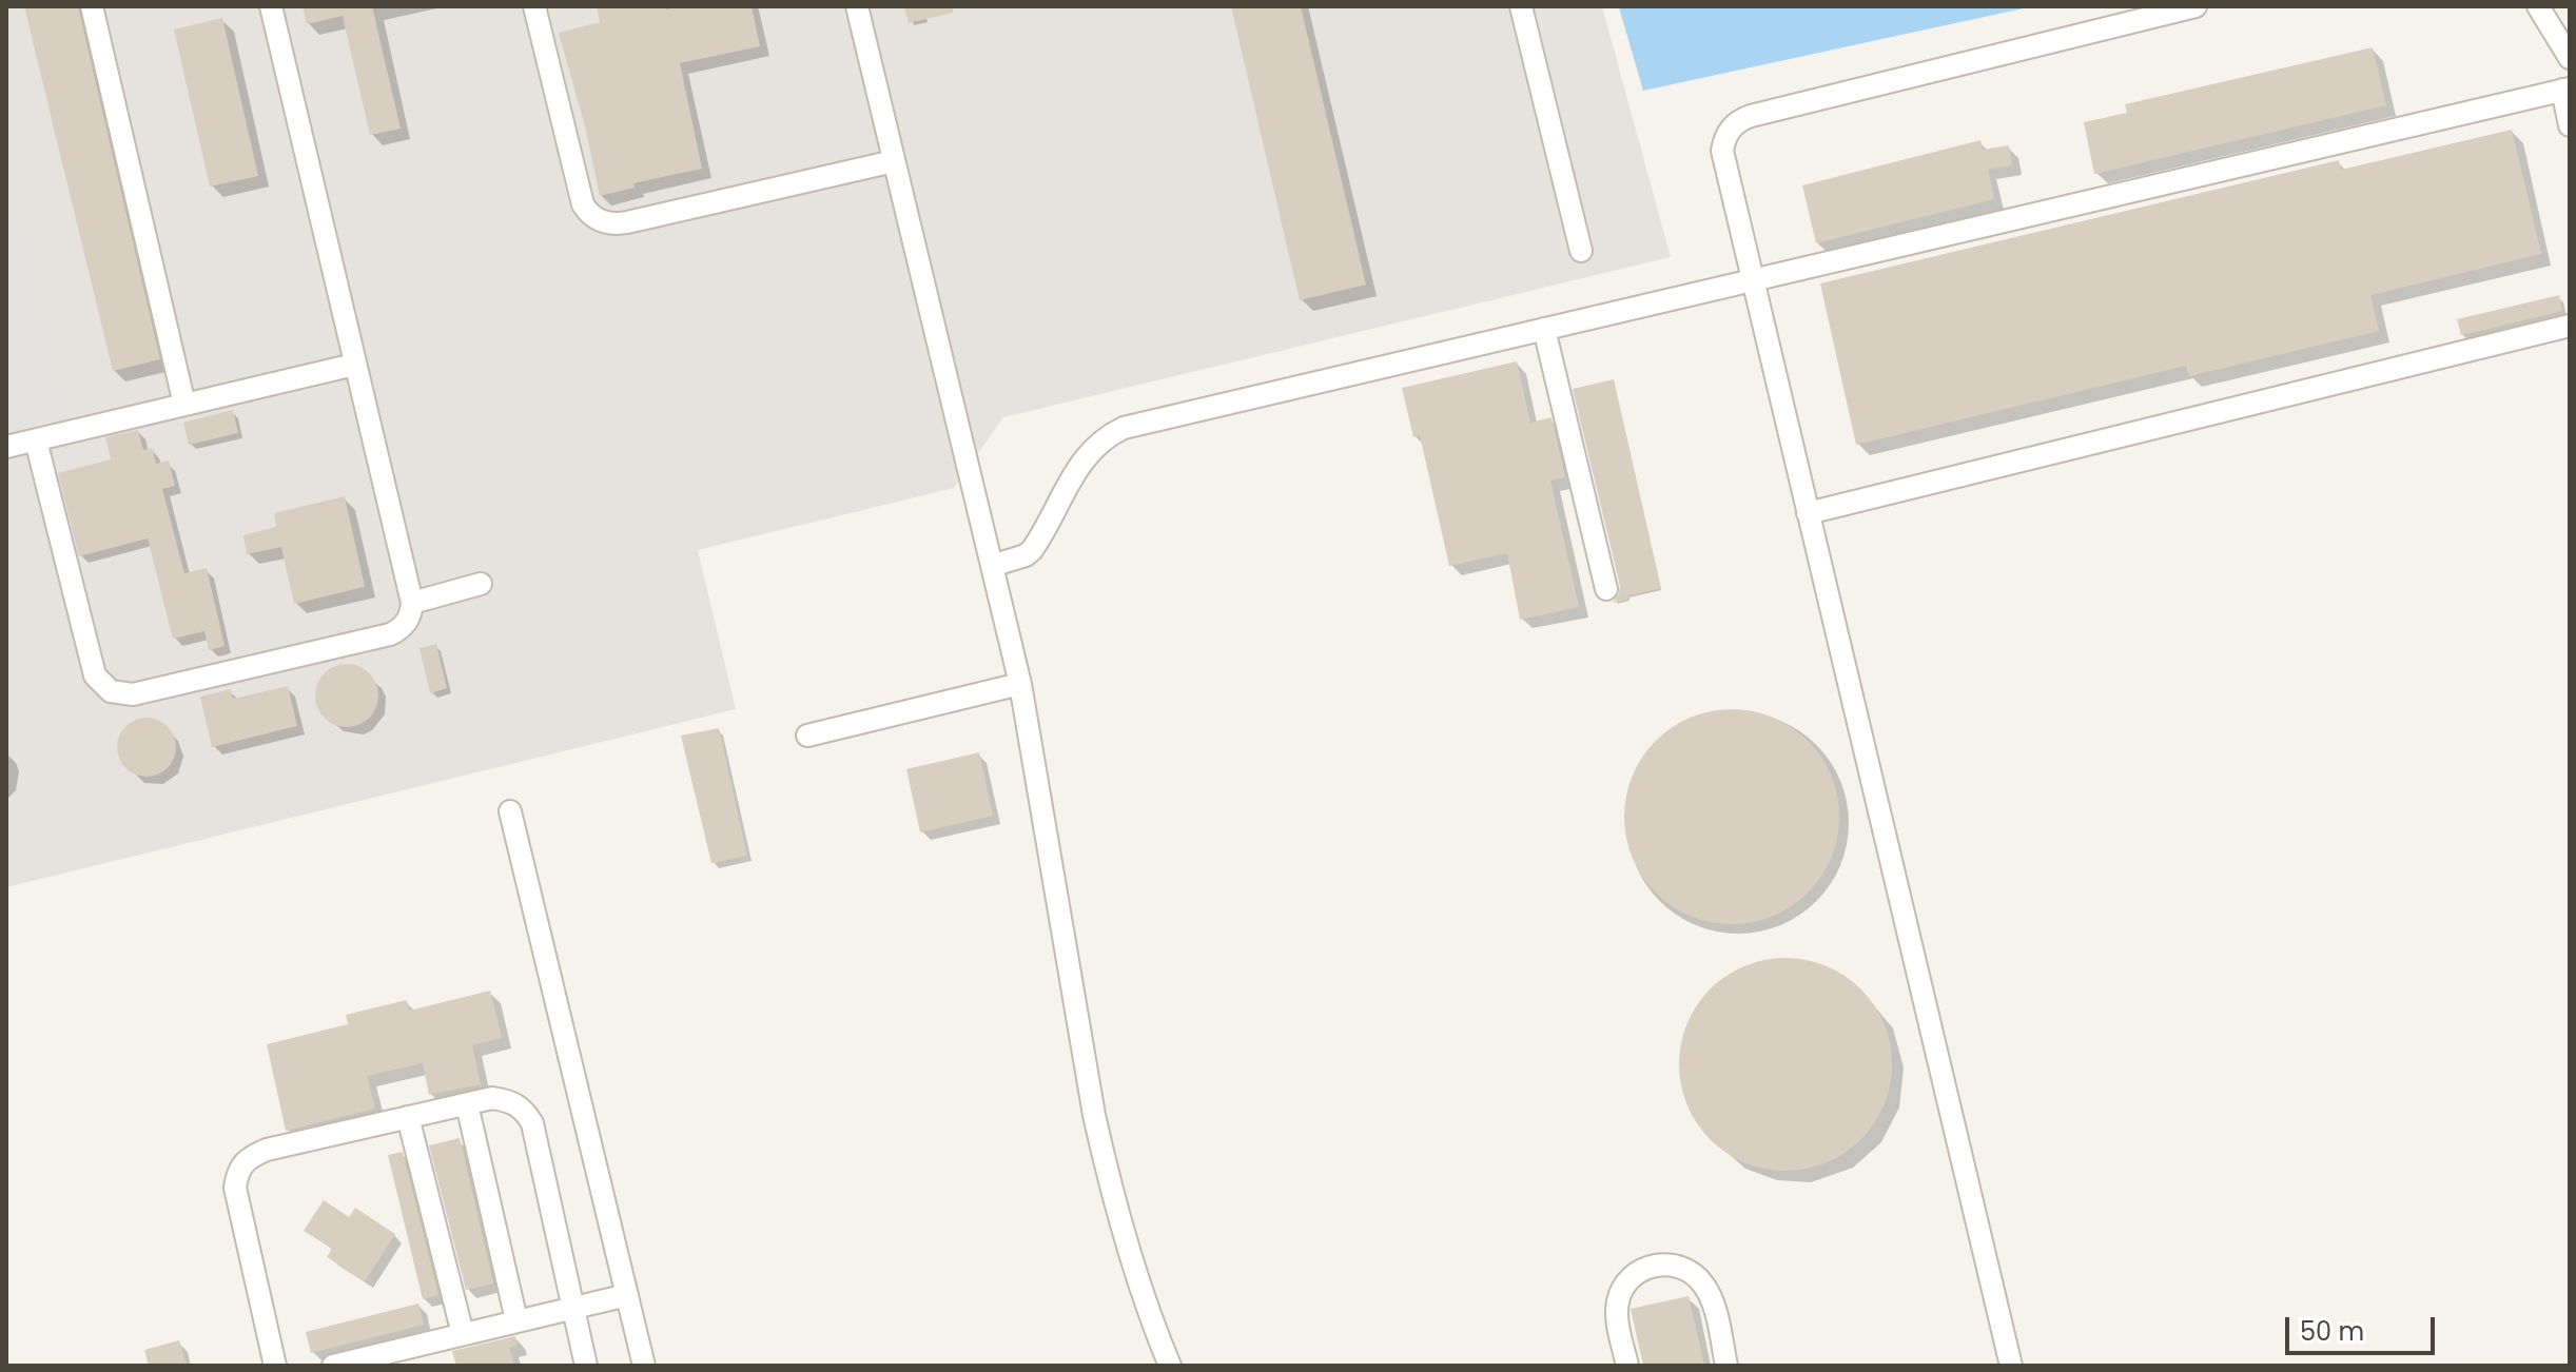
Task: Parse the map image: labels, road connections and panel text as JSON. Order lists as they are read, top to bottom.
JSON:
{
  "scale_bar": "50 m"
}
